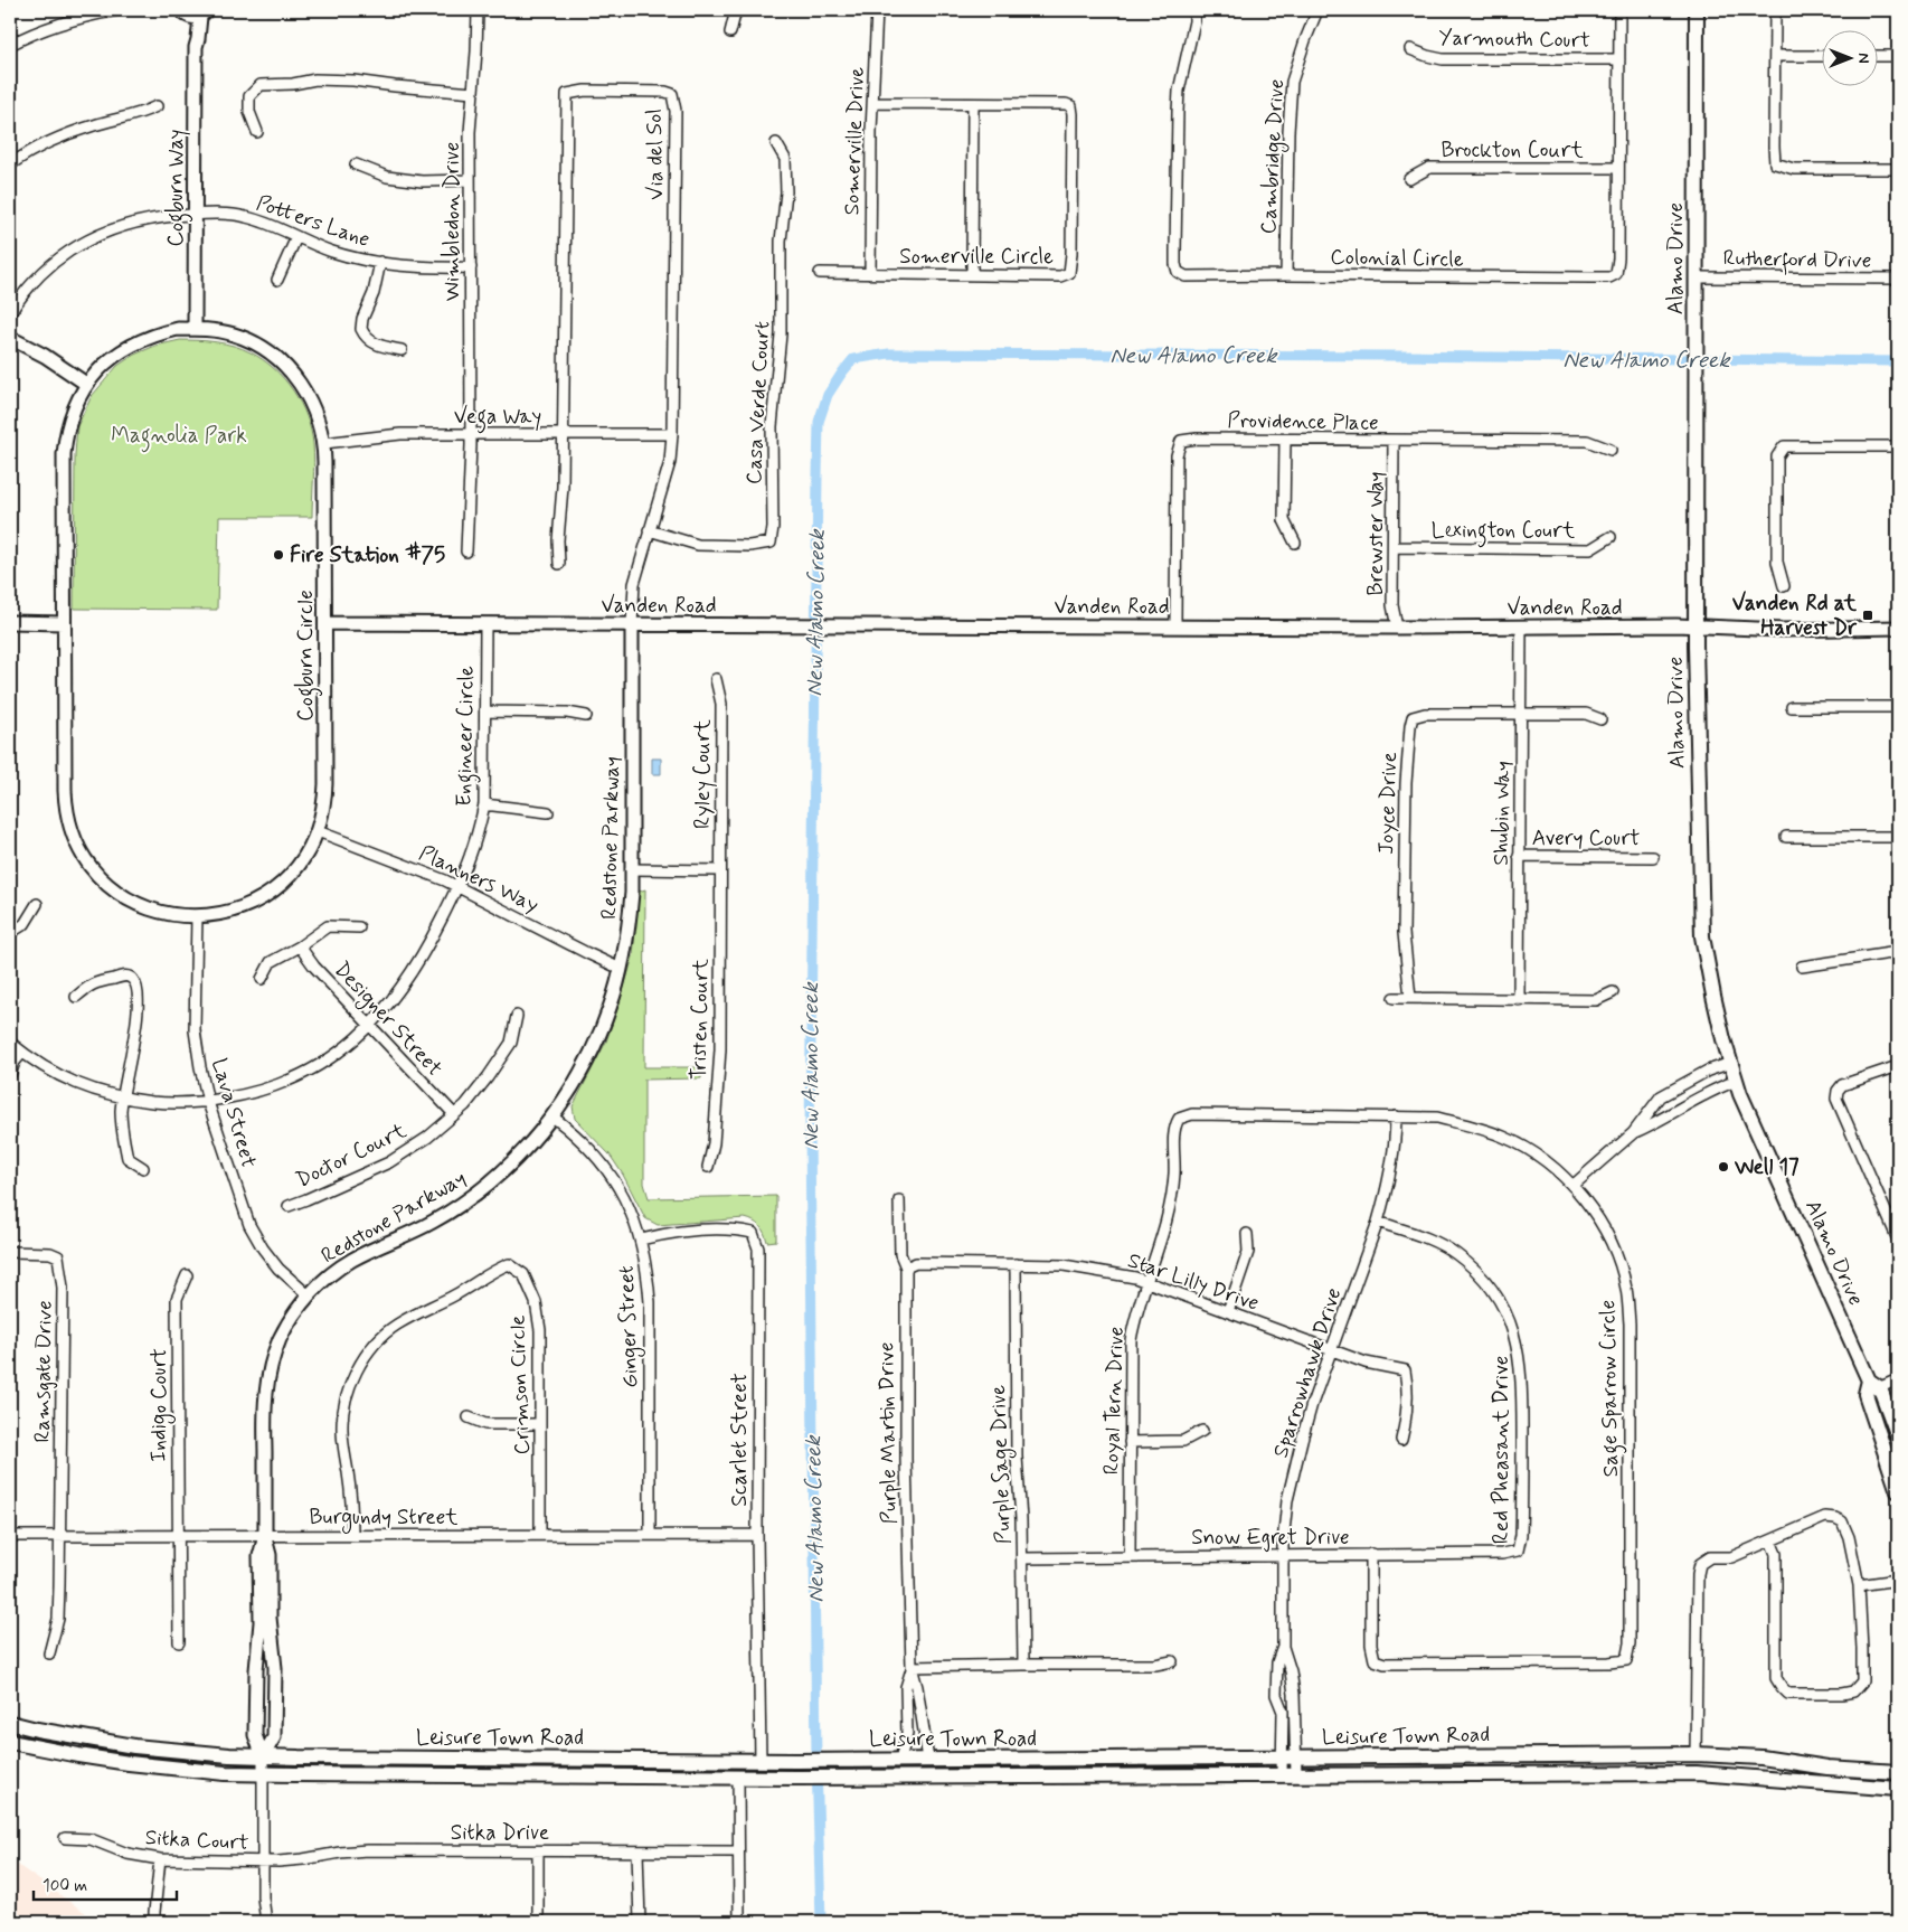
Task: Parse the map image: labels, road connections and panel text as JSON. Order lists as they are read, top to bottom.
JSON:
{
  "streets": {
    "main road": ["Alamo Drive", "Leisure Town Road"],
    "street": [
      "Yarmouth Court",
      "Somerville Drive",
      "Brockton Court",
      "Via del Sol",
      "Cambridge Drive",
      "Cogburn Way",
      "Potters Lane",
      "Wimbledon Drive",
      "Somerville Circle",
      "Colonial Circle",
      "Rutherford Drive",
      "Casa Verde Court",
      "Vega Way",
      "Providence Place",
      "Lexington Court",
      "Brewster Way",
      "Vanden Road",
      "Cogburn Circle",
      "Engineer Circle",
      "Ryley Court",
      "Joyce Drive",
      "Shubin Way",
      "Redstone Parkway",
      "Avery Court",
      "Planners Way",
      "Designer Street",
      "Tristen Court",
      "Lava Street",
      "Doctor Court",
      "Star Lilly Drive",
      "Ginger Street",
      "Ramsgate Drive",
      "Sparrowhawk Drive",
      "Crimson Circle",
      "Sage Sparrow Circle",
      "Royal Tern Drive",
      "Indigo Court",
      "Purple Martin Drive",
      "Scarlet Street",
      "Red Pheasant Drive",
      "Purple Sage Drive",
      "Burgundy Street",
      "Snow Egret Drive",
      "Sitka Drive",
      "Sitka Court"
    ]
  },
  "crossings": [
    ["Yarmouth Court", "Colonial Circle"],
    ["Somerville Drive", "Somerville Circle"],
    ["Brockton Court", "Colonial Circle"],
    ["Via del Sol", "Casa Verde Court"],
    ["Via del Sol", "Vega Way"],
    ["Via del Sol", "Vanden Road"],
    ["Via del Sol", "Redstone Parkway"],
    ["Cambridge Drive", "Colonial Circle"],
    ["Cogburn Way", "Potters Lane"],
    ["Cogburn Way", "Cogburn Circle"],
    ["Potters Lane", "Wimbledon Drive"],
    ["Wimbledon Drive", "Vega Way"],
    ["Alamo Drive", "Rutherford Drive"],
    ["Alamo Drive", "Vanden Road"],
    ["Vega Way", "Cogburn Circle"],
    ["Providence Place", "Brewster Way"],
    ["Providence Place", "Vanden Road"],
    ["Lexington Court", "Brewster Way"],
    ["Brewster Way", "Vanden Road"],
    ["Vanden Road", "Cogburn Circle"],
    ["Vanden Road", "Engineer Circle"],
    ["Vanden Road", "Shubin Way"],
    ["Vanden Road", "Redstone Parkway"],
    ["Cogburn Circle", "Planners Way"],
    ["Cogburn Circle", "Lava Street"],
    ["Engineer Circle", "Planners Way"],
    ["Engineer Circle", "Designer Street"],
    ["Engineer Circle", "Lava Street"],
    ["Ryley Court", "Tristen Court"],
    ["Joyce Drive", "Shubin Way"],
    ["Shubin Way", "Avery Court"],
    ["Redstone Parkway", "Planners Way"],
    ["Redstone Parkway", "Lava Street"],
    ["Redstone Parkway", "Ginger Street"],
    ["Redstone Parkway", "Burgundy Street"],
    ["Redstone Parkway", "Leisure Town Road"],
    ["Designer Street", "Doctor Court"],
    ["Star Lilly Drive", "Sparrowhawk Drive"],
    ["Star Lilly Drive", "Royal Tern Drive"],
    ["Star Lilly Drive", "Purple Martin Drive"],
    ["Star Lilly Drive", "Purple Sage Drive"],
    ["Ginger Street", "Scarlet Street"],
    ["Ginger Street", "Burgundy Street"],
    ["Ramsgate Drive", "Burgundy Street"],
    ["Sparrowhawk Drive", "Sage Sparrow Circle"],
    ["Sparrowhawk Drive", "Red Pheasant Drive"],
    ["Sparrowhawk Drive", "Snow Egret Drive"],
    ["Sparrowhawk Drive", "Leisure Town Road"],
    ["Crimson Circle", "Burgundy Street"],
    ["Sage Sparrow Circle", "Royal Tern Drive"],
    ["Sage Sparrow Circle", "Snow Egret Drive"],
    ["Royal Tern Drive", "Snow Egret Drive"],
    ["Indigo Court", "Burgundy Street"],
    ["Purple Martin Drive", "Leisure Town Road"],
    ["Scarlet Street", "Burgundy Street"],
    ["Scarlet Street", "Leisure Town Road"],
    ["Red Pheasant Drive", "Snow Egret Drive"],
    ["Purple Sage Drive", "Snow Egret Drive"],
    ["Sitka Drive", "Sitka Court"]
  ],
  "water": ["New Alamo Creek"],
  "parks": ["Magnolia Park"],
  "places": {
    "other": ["Fire Station #75", "Well 17"],
    "transit": ["Vanden Rd at Harvest Dr"]
  },
  "scale_bar": "100 m",
  "north": "right"
}
